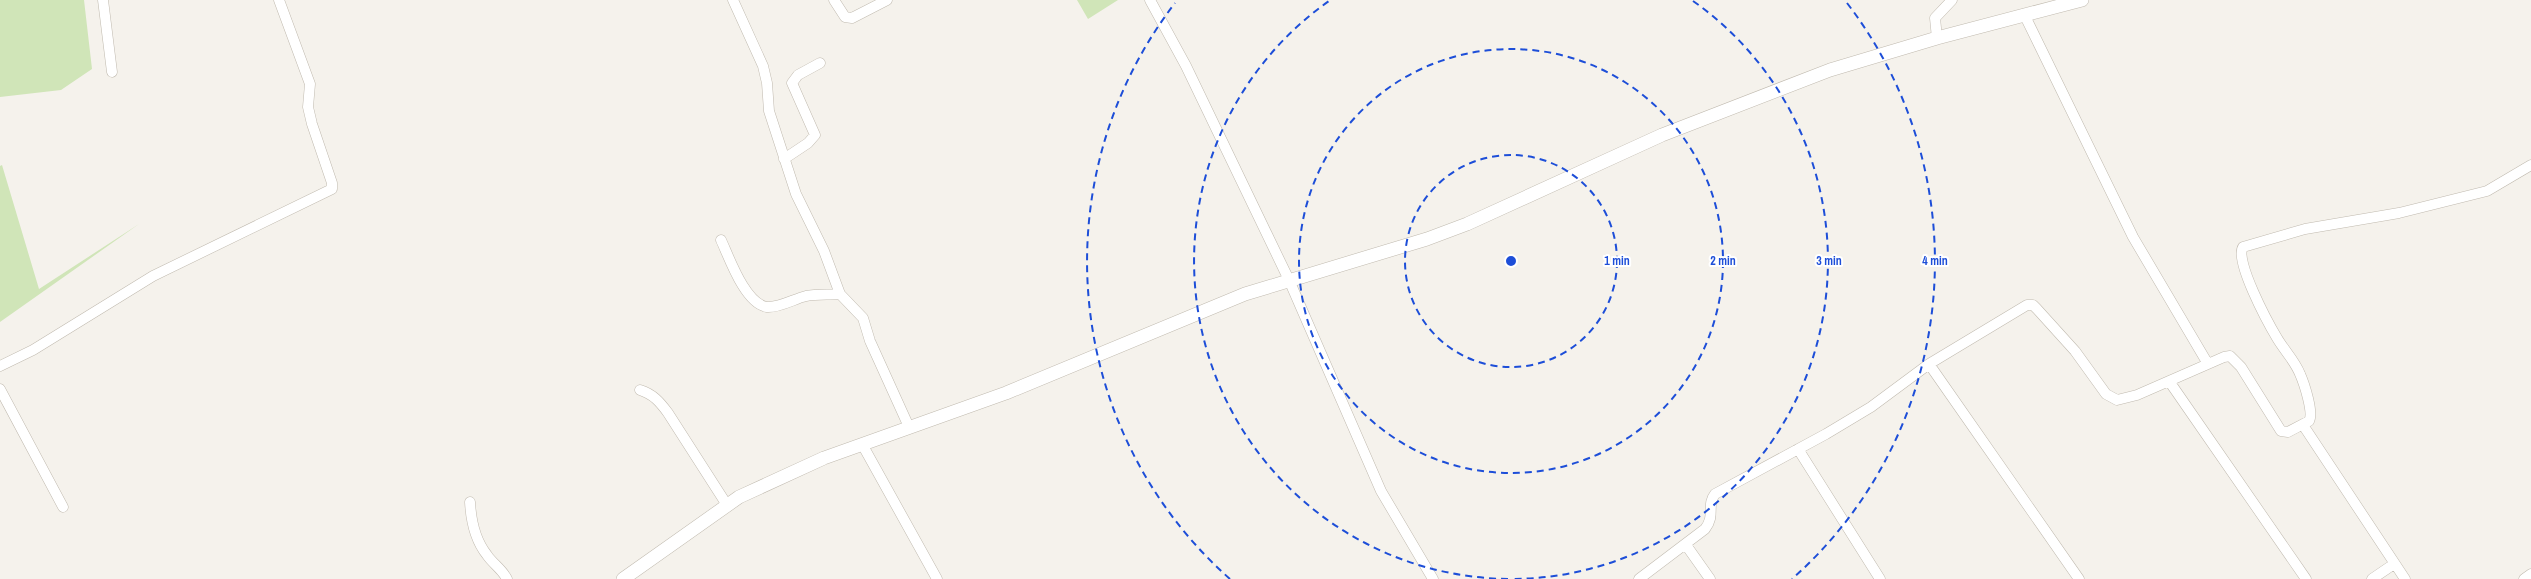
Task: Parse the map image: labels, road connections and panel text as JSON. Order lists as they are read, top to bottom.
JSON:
{
  "rings": [
    "1 min",
    "2 min",
    "3 min",
    "4 min"
  ]
}
